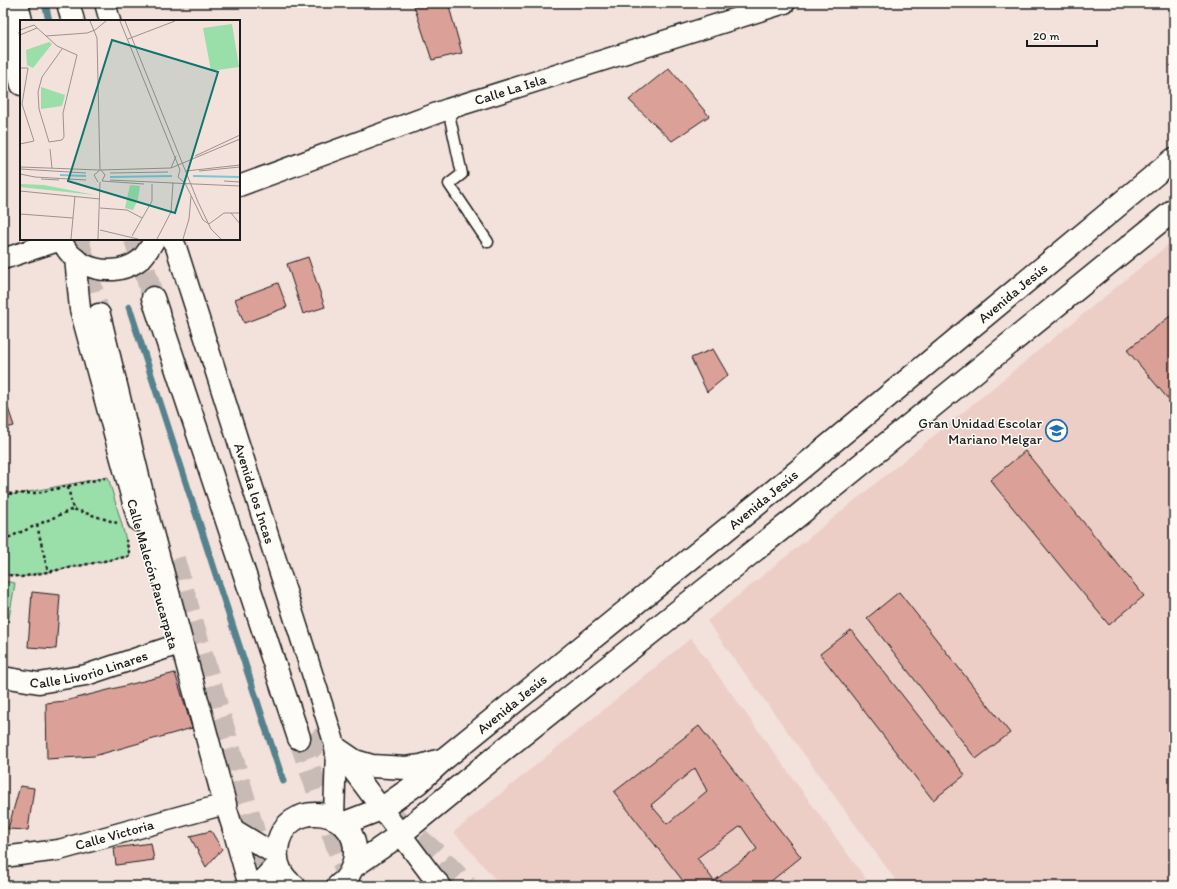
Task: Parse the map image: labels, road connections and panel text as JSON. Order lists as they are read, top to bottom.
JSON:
{
  "streets": {
    "main road": ["Avenida Jesús"],
    "street": [
      "Calle La Isla",
      "Avenida los Incas",
      "Calle Malecón Paucarpata",
      "Calle Livorio Linares",
      "Calle Victoria"
    ]
  },
  "crossings": [
    ["Avenida Jesús", "Avenida los Incas"],
    ["Calle Malecón Paucarpata", "Calle Livorio Linares"],
    ["Calle Malecón Paucarpata", "Calle Victoria"]
  ],
  "places": {
    "school or university": ["Gran Unidad Escolar Mariano Melgar"]
  },
  "scale_bar": "20 m"
}
